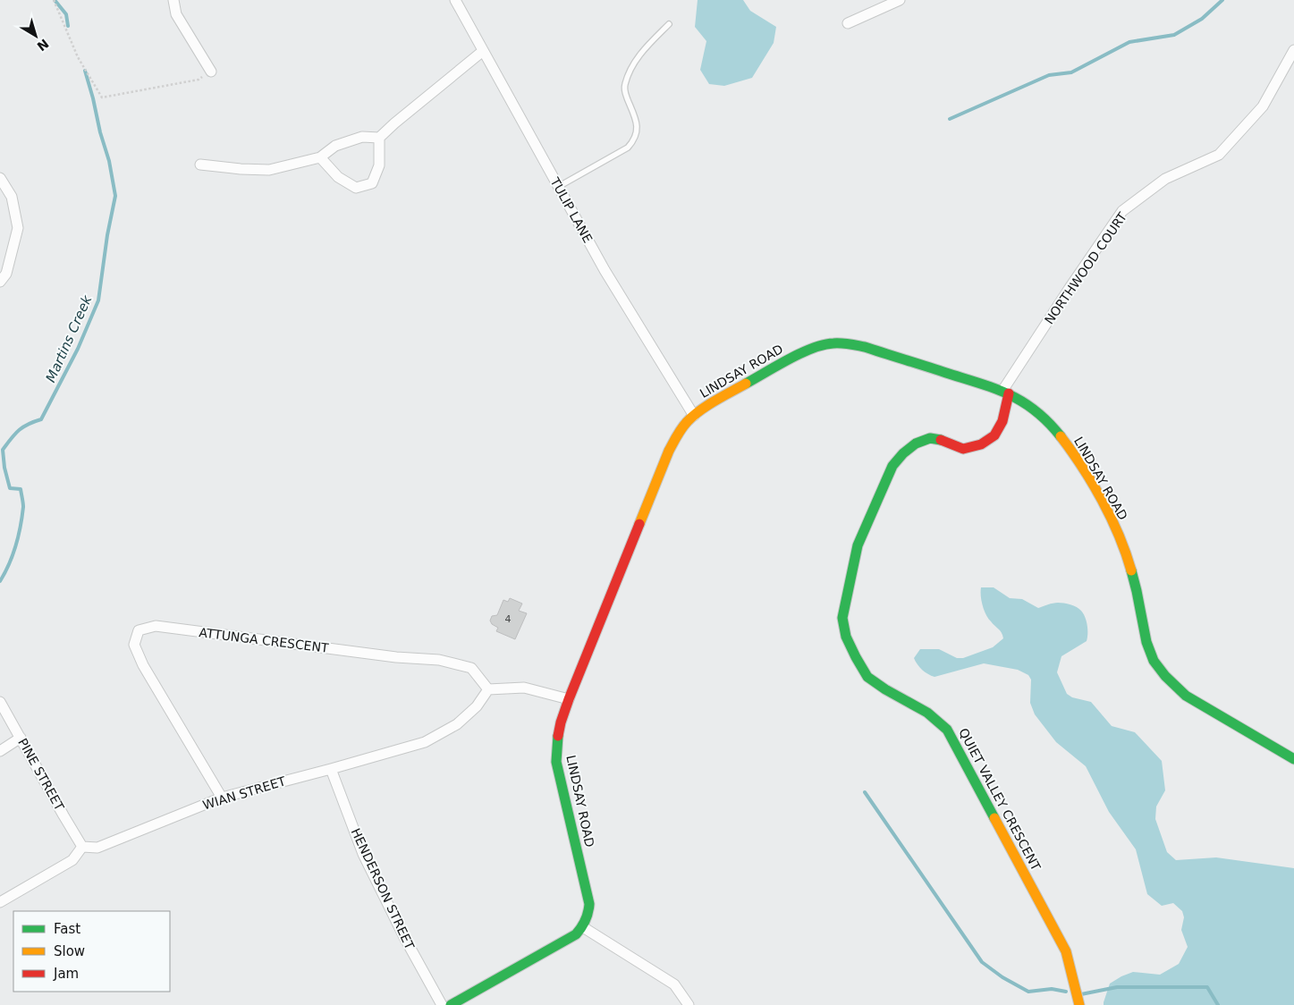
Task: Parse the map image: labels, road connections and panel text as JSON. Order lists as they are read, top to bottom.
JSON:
{
  "streets": {
    "street": [
      "TULIP LANE",
      "NORTHWOOD COURT",
      "LINDSAY ROAD",
      "ATTUNGA CRESCENT",
      "PINE STREET",
      "WIAN STREET",
      "QUIET VALLEY CRESCENT",
      "HENDERSON STREET"
    ]
  },
  "crossings": [
    ["TULIP LANE", "LINDSAY ROAD"],
    ["NORTHWOOD COURT", "LINDSAY ROAD"],
    ["NORTHWOOD COURT", "QUIET VALLEY CRESCENT"],
    ["LINDSAY ROAD", "QUIET VALLEY CRESCENT"],
    ["ATTUNGA CRESCENT", "WIAN STREET"],
    ["PINE STREET", "WIAN STREET"],
    ["WIAN STREET", "HENDERSON STREET"]
  ],
  "water": ["Martins Creek"],
  "house_numbers": ["4"],
  "legend": ["Fast", "Slow", "Jam"],
  "north": "bottom right"
}
